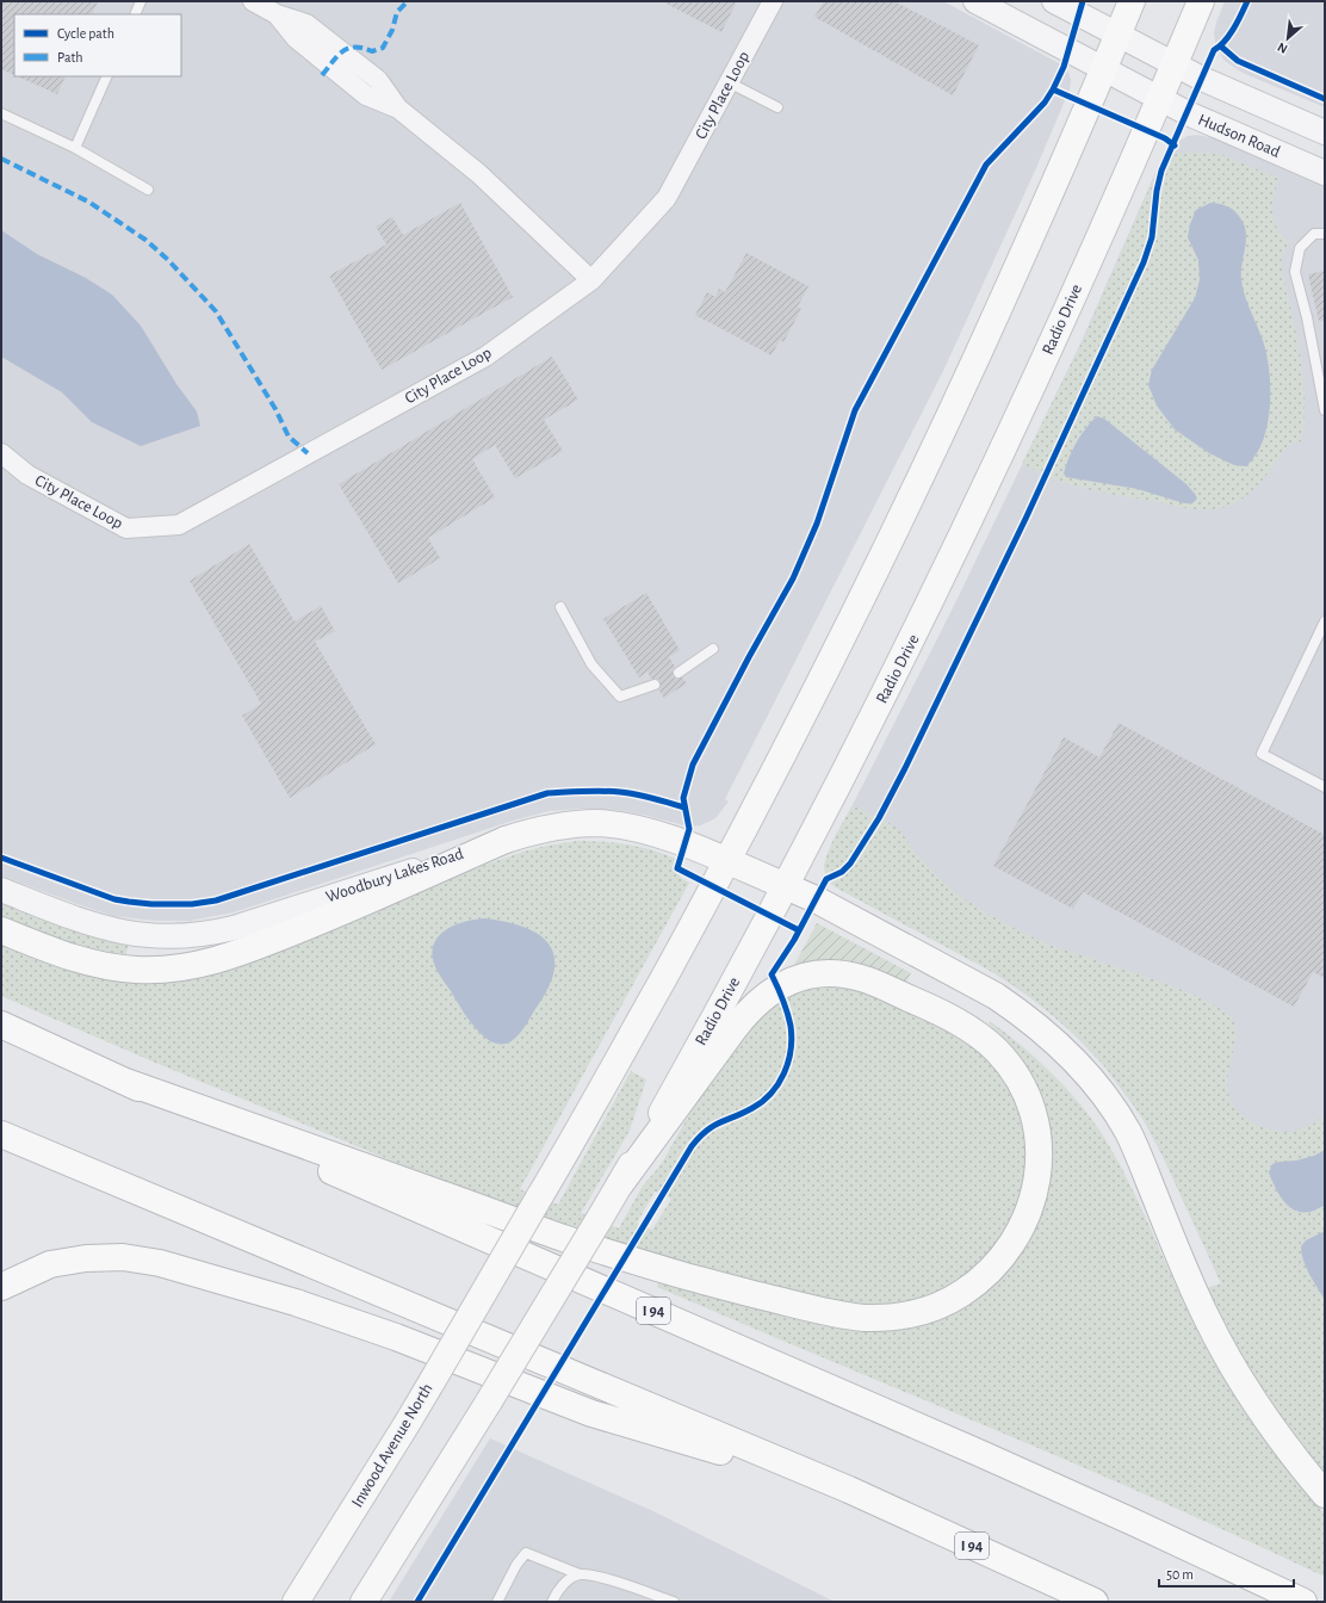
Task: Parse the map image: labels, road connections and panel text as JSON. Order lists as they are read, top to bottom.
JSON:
{
  "streets": {
    "main road": [
      "Radio Drive",
      "Woodbury Lakes Road",
      "I 94",
      "Inwood Avenue North"
    ],
    "street": ["City Place Loop", "Hudson Road"]
  },
  "crossings": [
    ["Hudson Road", "Radio Drive"],
    ["Radio Drive", "Woodbury Lakes Road"],
    ["Woodbury Lakes Road", "Inwood Avenue North"]
  ],
  "legend": ["Cycle path", "Path"],
  "scale_bar": "50 m",
  "north": "bottom left"
}
